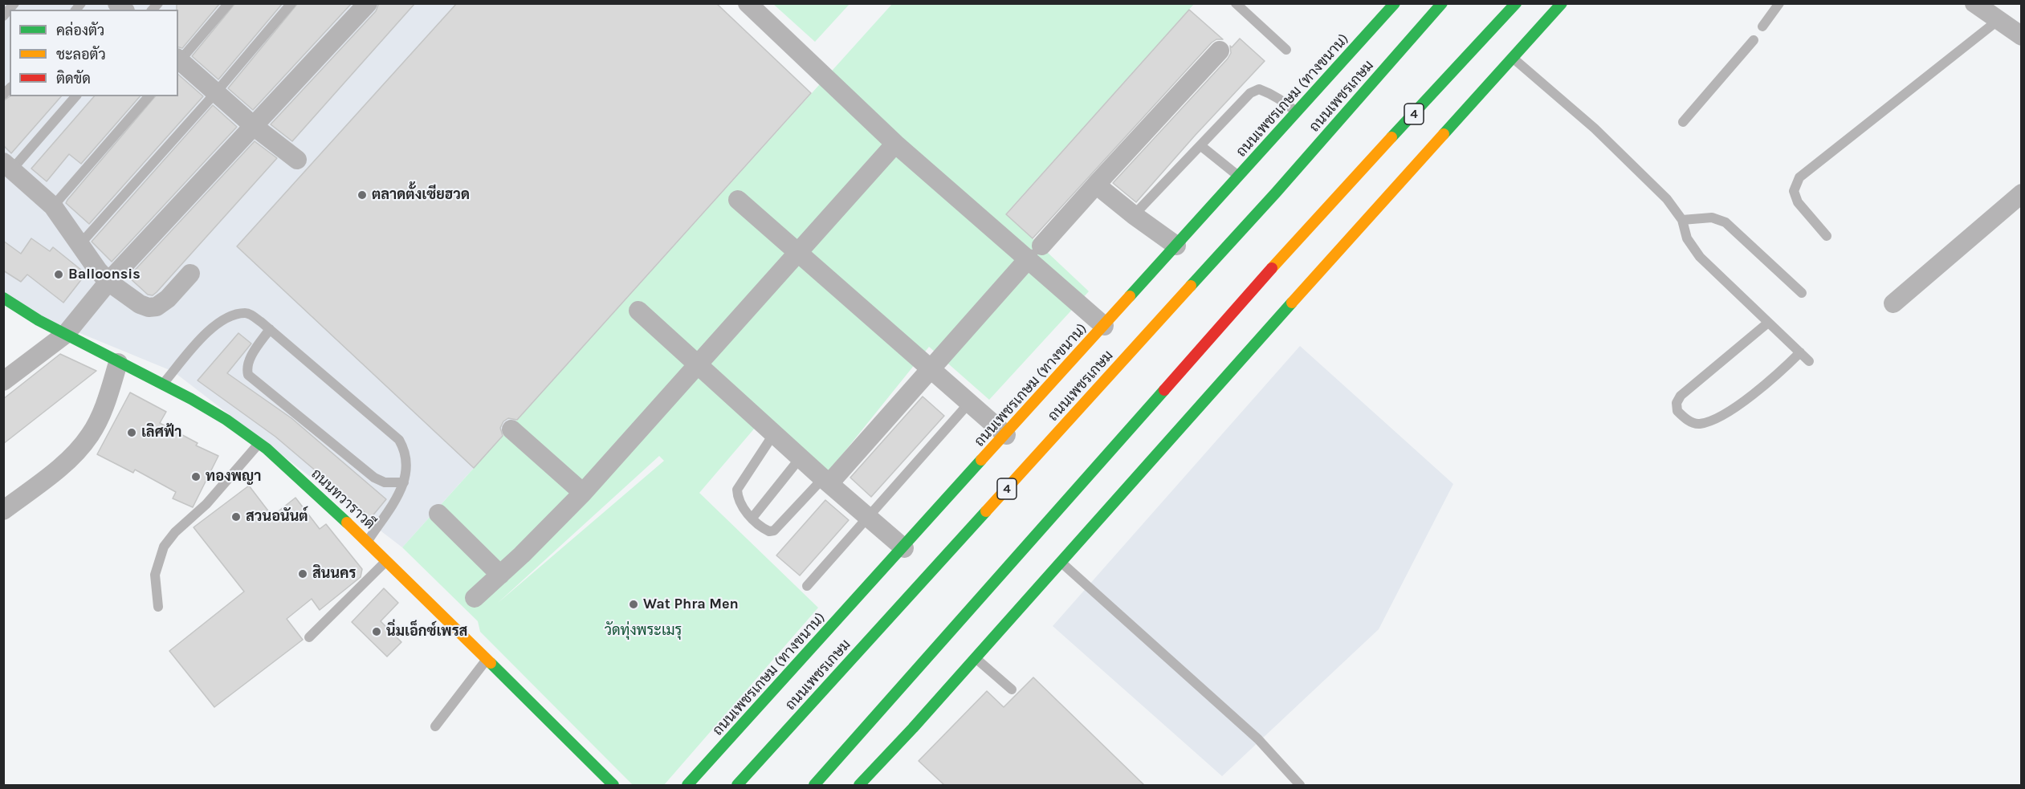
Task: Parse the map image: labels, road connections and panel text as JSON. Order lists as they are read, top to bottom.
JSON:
{
  "streets": {
    "main road": [
      "ถนนเพชรเกษม (ทางขนาน)",
      "ถนนเพชรเกษม",
      "4",
      "ถนนทวาราวดี"
    ]
  },
  "parks": ["วัดทุ่งพระเมรุ"],
  "places": [
    "ตลาดตั้งเซียฮวด",
    "Balloonsis",
    "เลิศฟ้า",
    "ทองพญา",
    "สวนอนันต์",
    "สินนคร",
    "Wat Phra Men",
    "นิ่มเอ็กซ์เพรส"
  ],
  "legend": ["คล่องตัว", "ชะลอตัว", "ติดขัด"]
}
